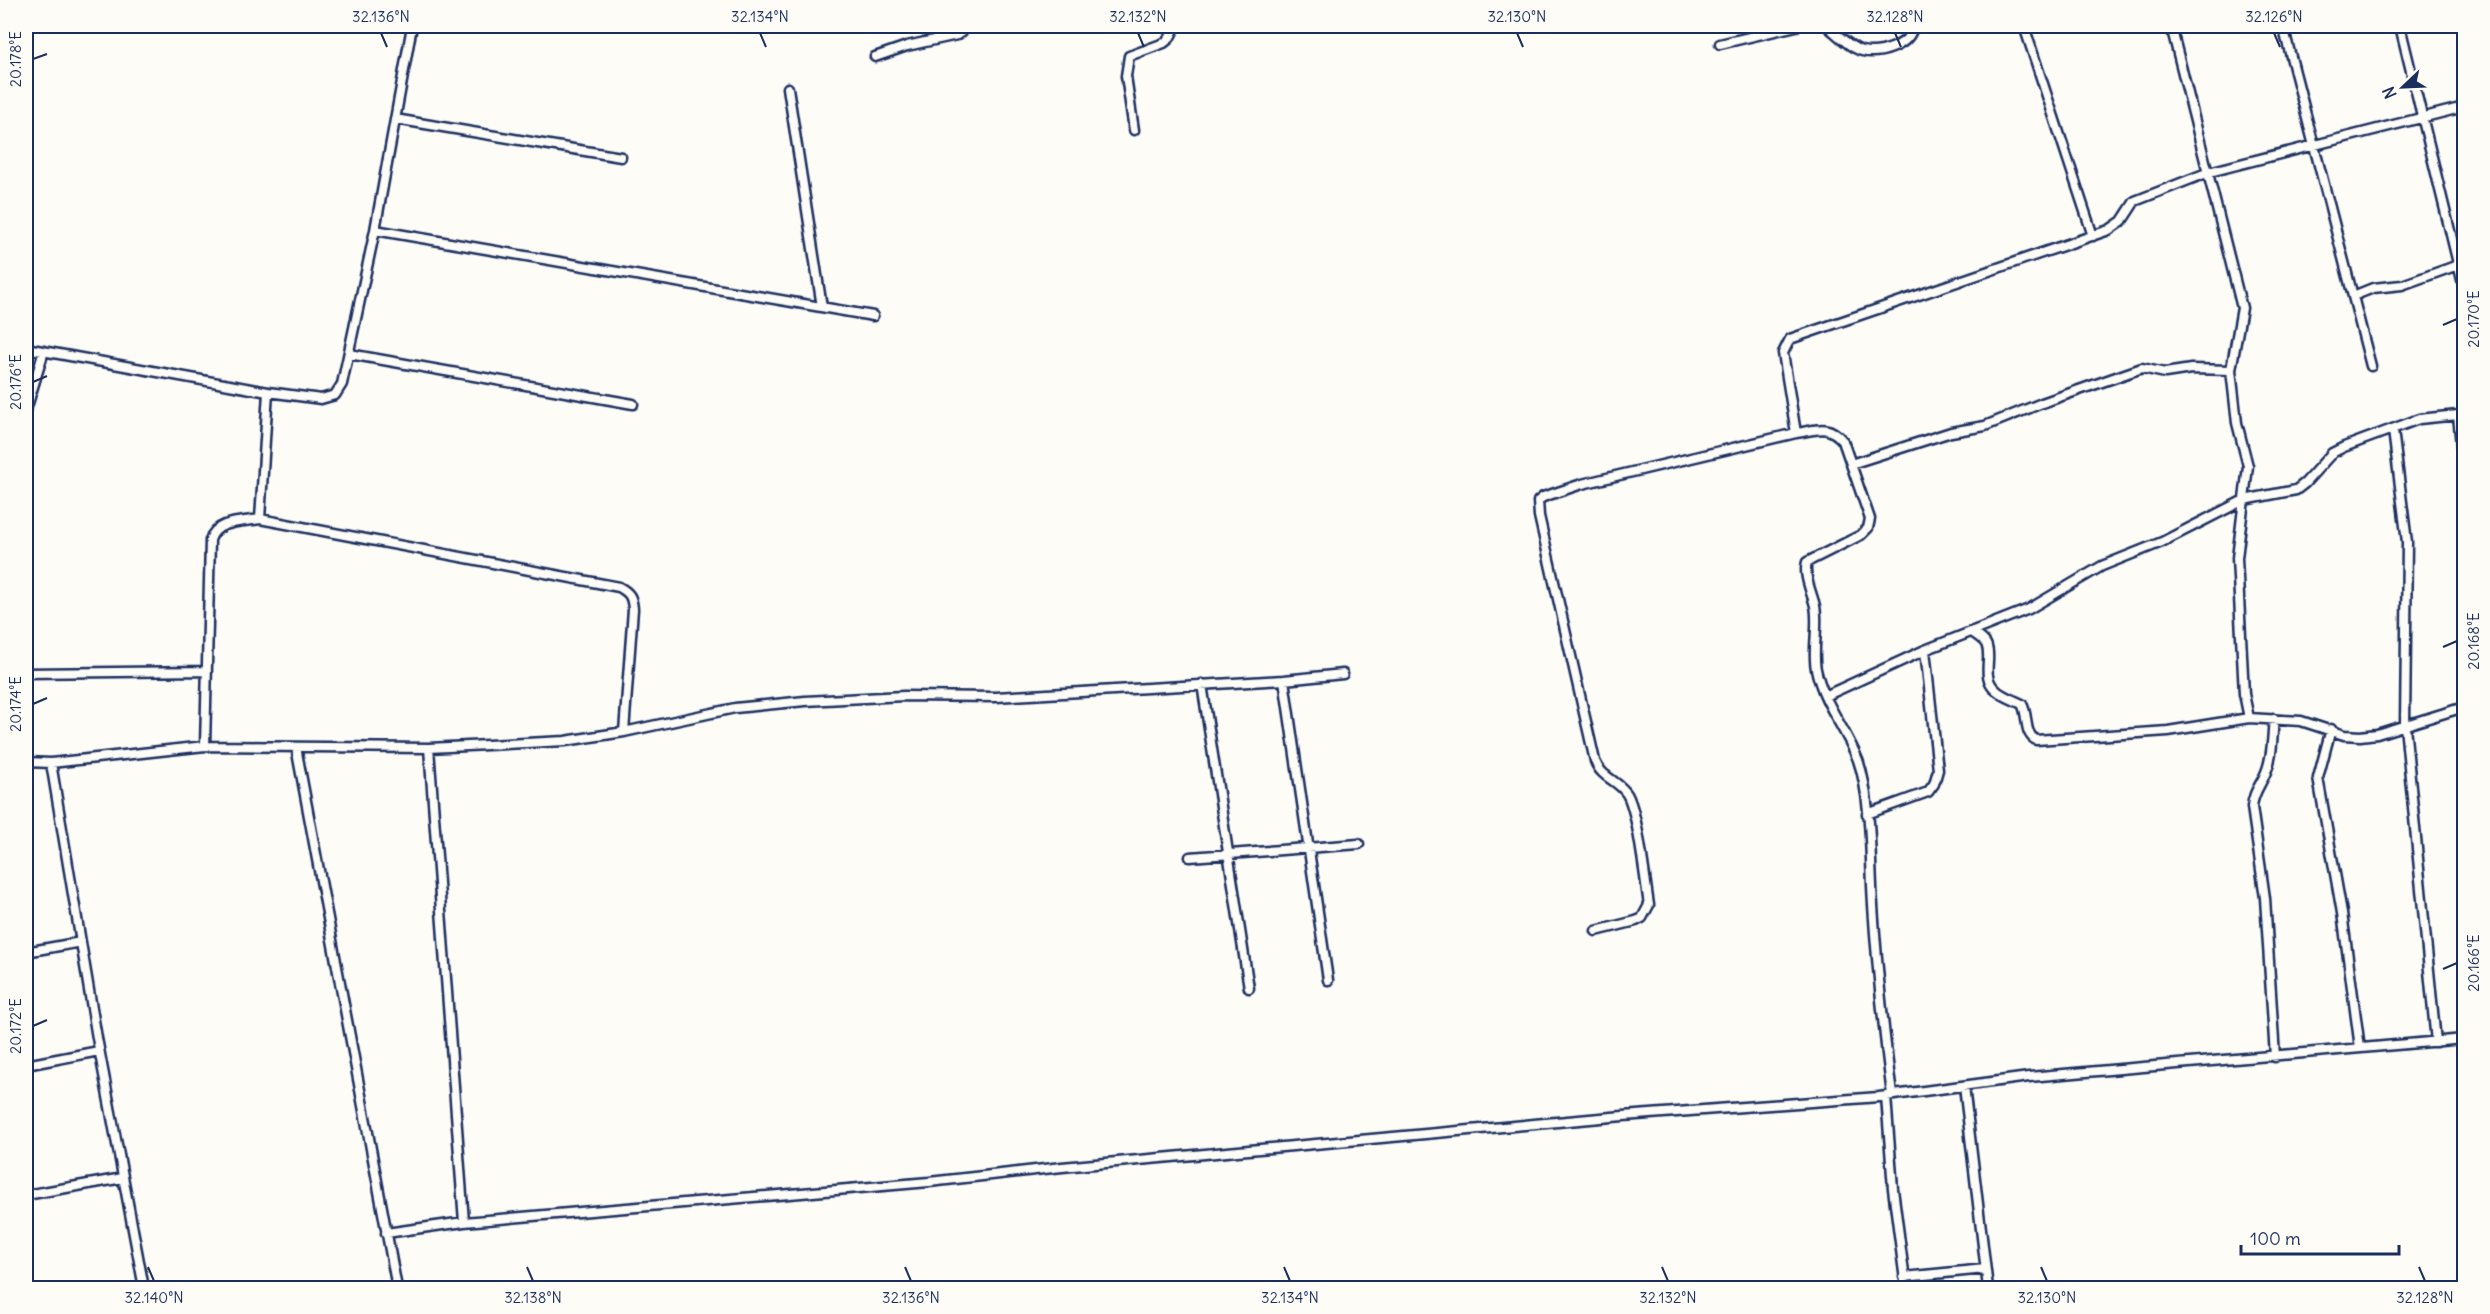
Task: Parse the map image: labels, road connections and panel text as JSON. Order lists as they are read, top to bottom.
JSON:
{
  "scale_bar": "100 m",
  "north": "bottom left",
  "coordinates": [
    "32.136°N",
    "32.134°N",
    "32.132°N",
    "32.130°N",
    "32.128°N",
    "32.126°N",
    "20.178°E",
    "20.170°E",
    "20.176°E",
    "20.168°E",
    "20.174°E",
    "20.166°E",
    "20.172°E",
    "32.140°N",
    "32.138°N"
  ]
}
